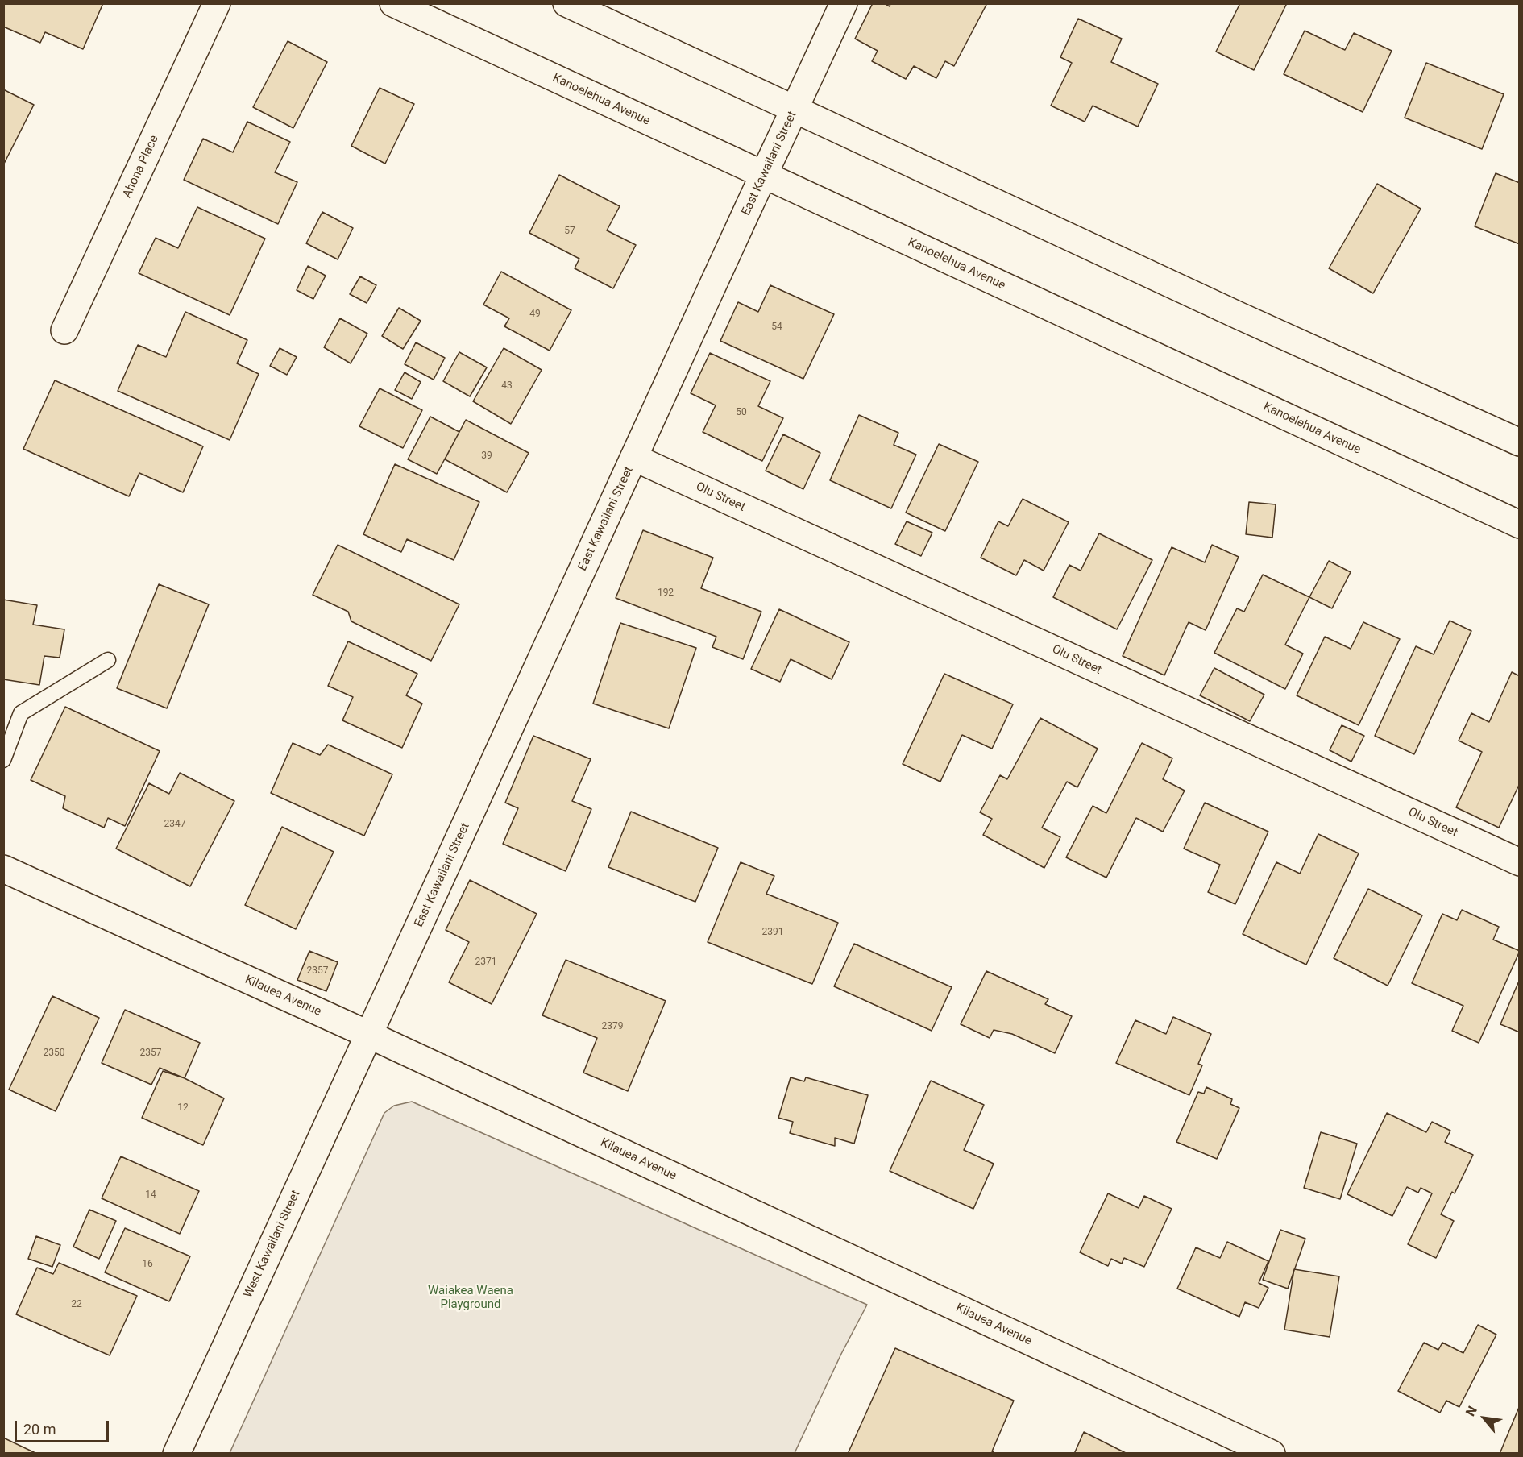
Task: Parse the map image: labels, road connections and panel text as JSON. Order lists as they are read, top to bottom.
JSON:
{
  "streets": {
    "main road": [
      "Kanoelehua Avenue",
      "East Kawailani Street",
      "Ahona Place",
      "Olu Street",
      "Kilauea Avenue",
      "West Kawailani Street"
    ]
  },
  "crossings": [
    ["Kanoelehua Avenue", "East Kawailani Street"],
    ["East Kawailani Street", "Olu Street"],
    ["East Kawailani Street", "Kilauea Avenue"],
    ["East Kawailani Street", "West Kawailani Street"],
    ["Kilauea Avenue", "West Kawailani Street"]
  ],
  "parks": ["Waiakea Waena Playground"],
  "house_numbers": [
    "57",
    "49",
    "54",
    "43",
    "50",
    "39",
    "192",
    "2347",
    "2391",
    "2371",
    "2357",
    "2379",
    "2350",
    "2357",
    "12",
    "14",
    "16",
    "22"
  ],
  "scale_bar": "20 m",
  "north": "top left"
}
